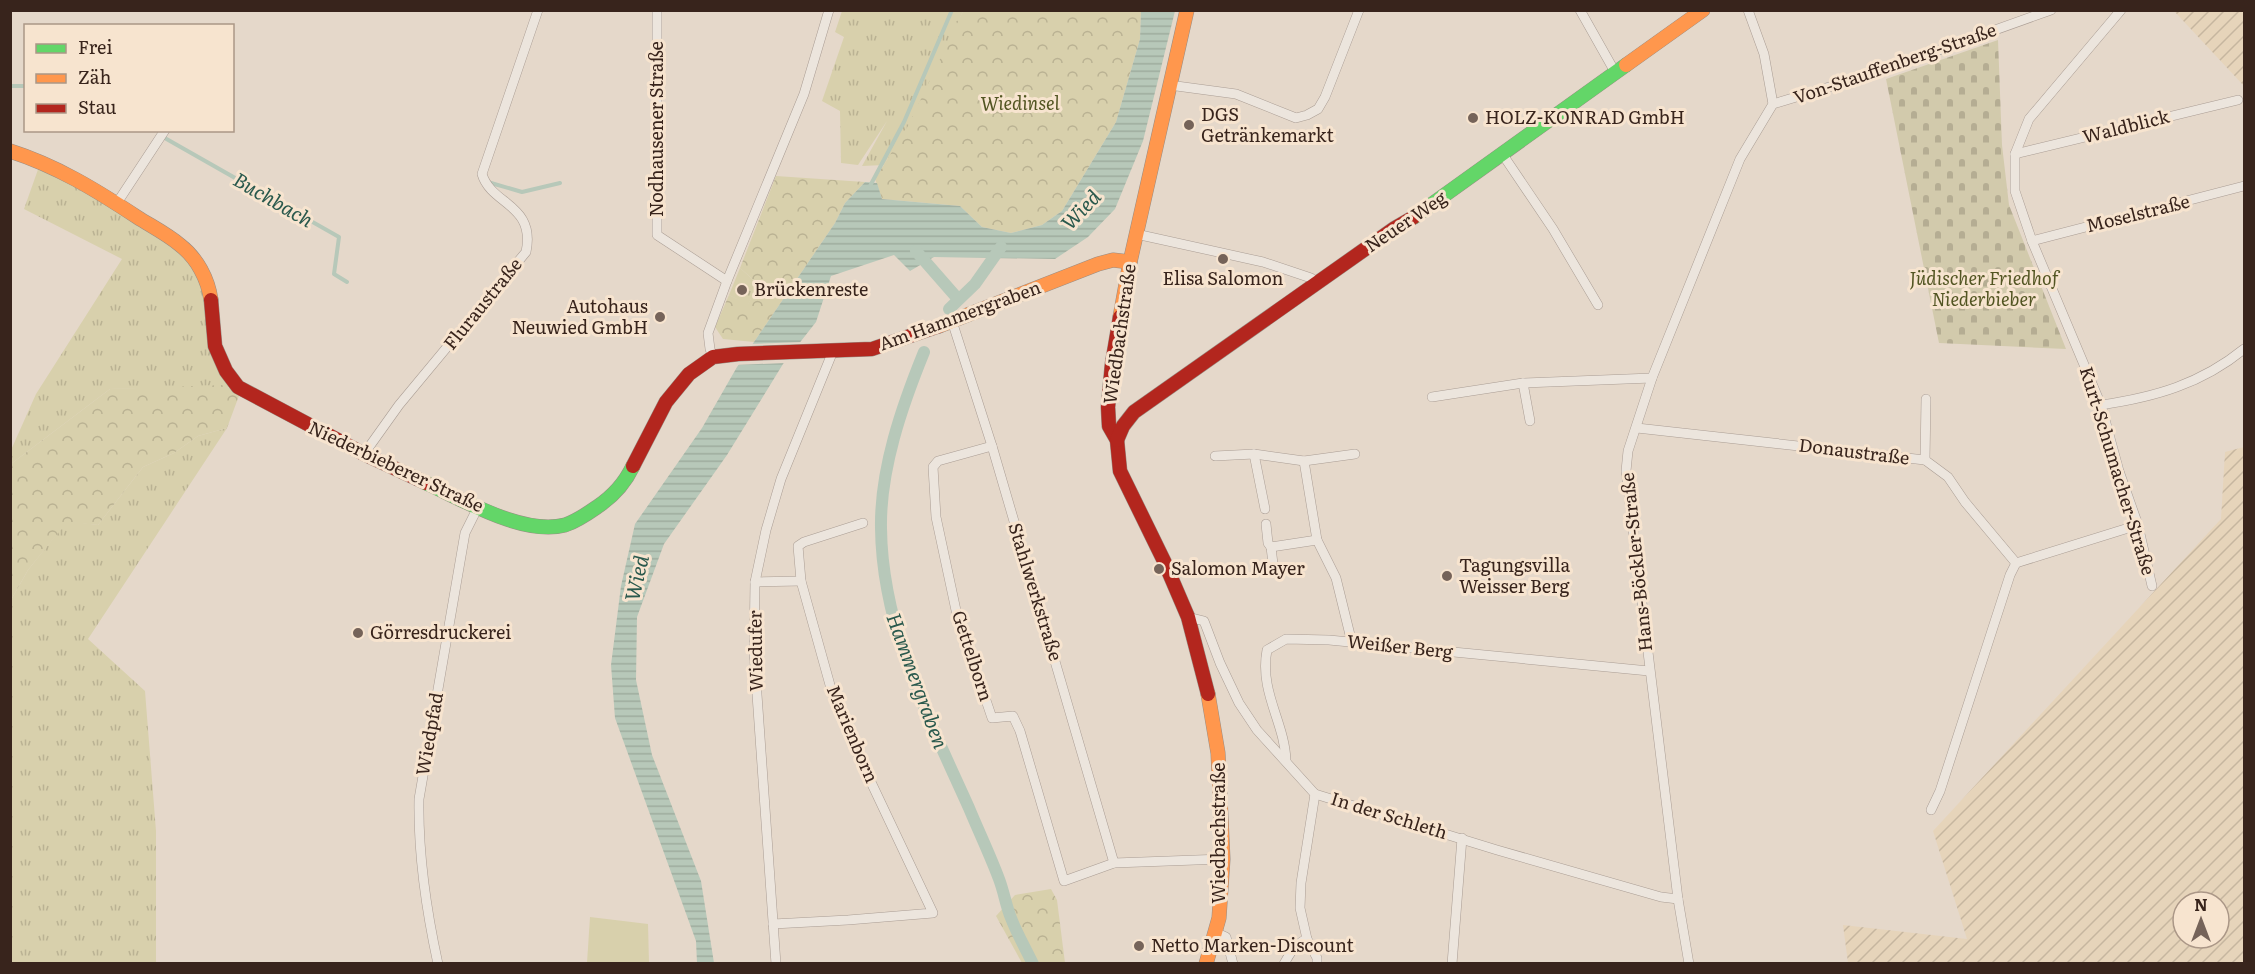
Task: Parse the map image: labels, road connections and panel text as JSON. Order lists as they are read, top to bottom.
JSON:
{
  "streets": {
    "street": [
      "Von-Stauffenberg-Straße",
      "Waldblick",
      "Nodhausener Straße",
      "Moselstraße",
      "Neuer Weg",
      "Fluraustraße",
      "Am Hammergraben",
      "Wiedbachstraße",
      "Donaustraße",
      "Niederbieberer Straße",
      "Kurt-Schumacher-Straße",
      "Hans-Böckler-Straße",
      "Stahlwerkstraße",
      "Weißer Berg",
      "Wiedufer",
      "Gettelborn",
      "Wiedpfad",
      "Marienborn",
      "In der Schleth"
    ]
  },
  "crossings": [
    ["Von-Stauffenberg-Straße", "Hans-Böckler-Straße"],
    ["Waldblick", "Kurt-Schumacher-Straße"],
    ["Moselstraße", "Kurt-Schumacher-Straße"],
    ["Neuer Weg", "Wiedbachstraße"],
    ["Fluraustraße", "Niederbieberer Straße"],
    ["Am Hammergraben", "Wiedbachstraße"],
    ["Am Hammergraben", "Niederbieberer Straße"],
    ["Am Hammergraben", "Stahlwerkstraße"],
    ["Am Hammergraben", "Wiedufer"],
    ["Wiedbachstraße", "In der Schleth"],
    ["Donaustraße", "Hans-Böckler-Straße"],
    ["Niederbieberer Straße", "Wiedpfad"],
    ["Hans-Böckler-Straße", "Weißer Berg"],
    ["Hans-Böckler-Straße", "In der Schleth"],
    ["Stahlwerkstraße", "Gettelborn"],
    ["Weißer Berg", "In der Schleth"],
    ["Wiedufer", "Marienborn"]
  ],
  "water": ["Buchbach", "Wied", "Hammergraben"],
  "parks": ["Wiedinsel", "Jüdischer Friedhof Niederbieber"],
  "places": [
    "HOLZ-KONRAD GmbH",
    "DGS Getränkemarkt",
    "Elisa Salomon",
    "Brückenreste",
    "Autohaus Neuwied GmbH",
    "Salomon Mayer",
    "Tagungsvilla Weisser Berg",
    "Görresdruckerei",
    "Netto Marken-Discount"
  ],
  "legend": ["Frei", "Zäh", "Stau"],
  "north": "top"
}
